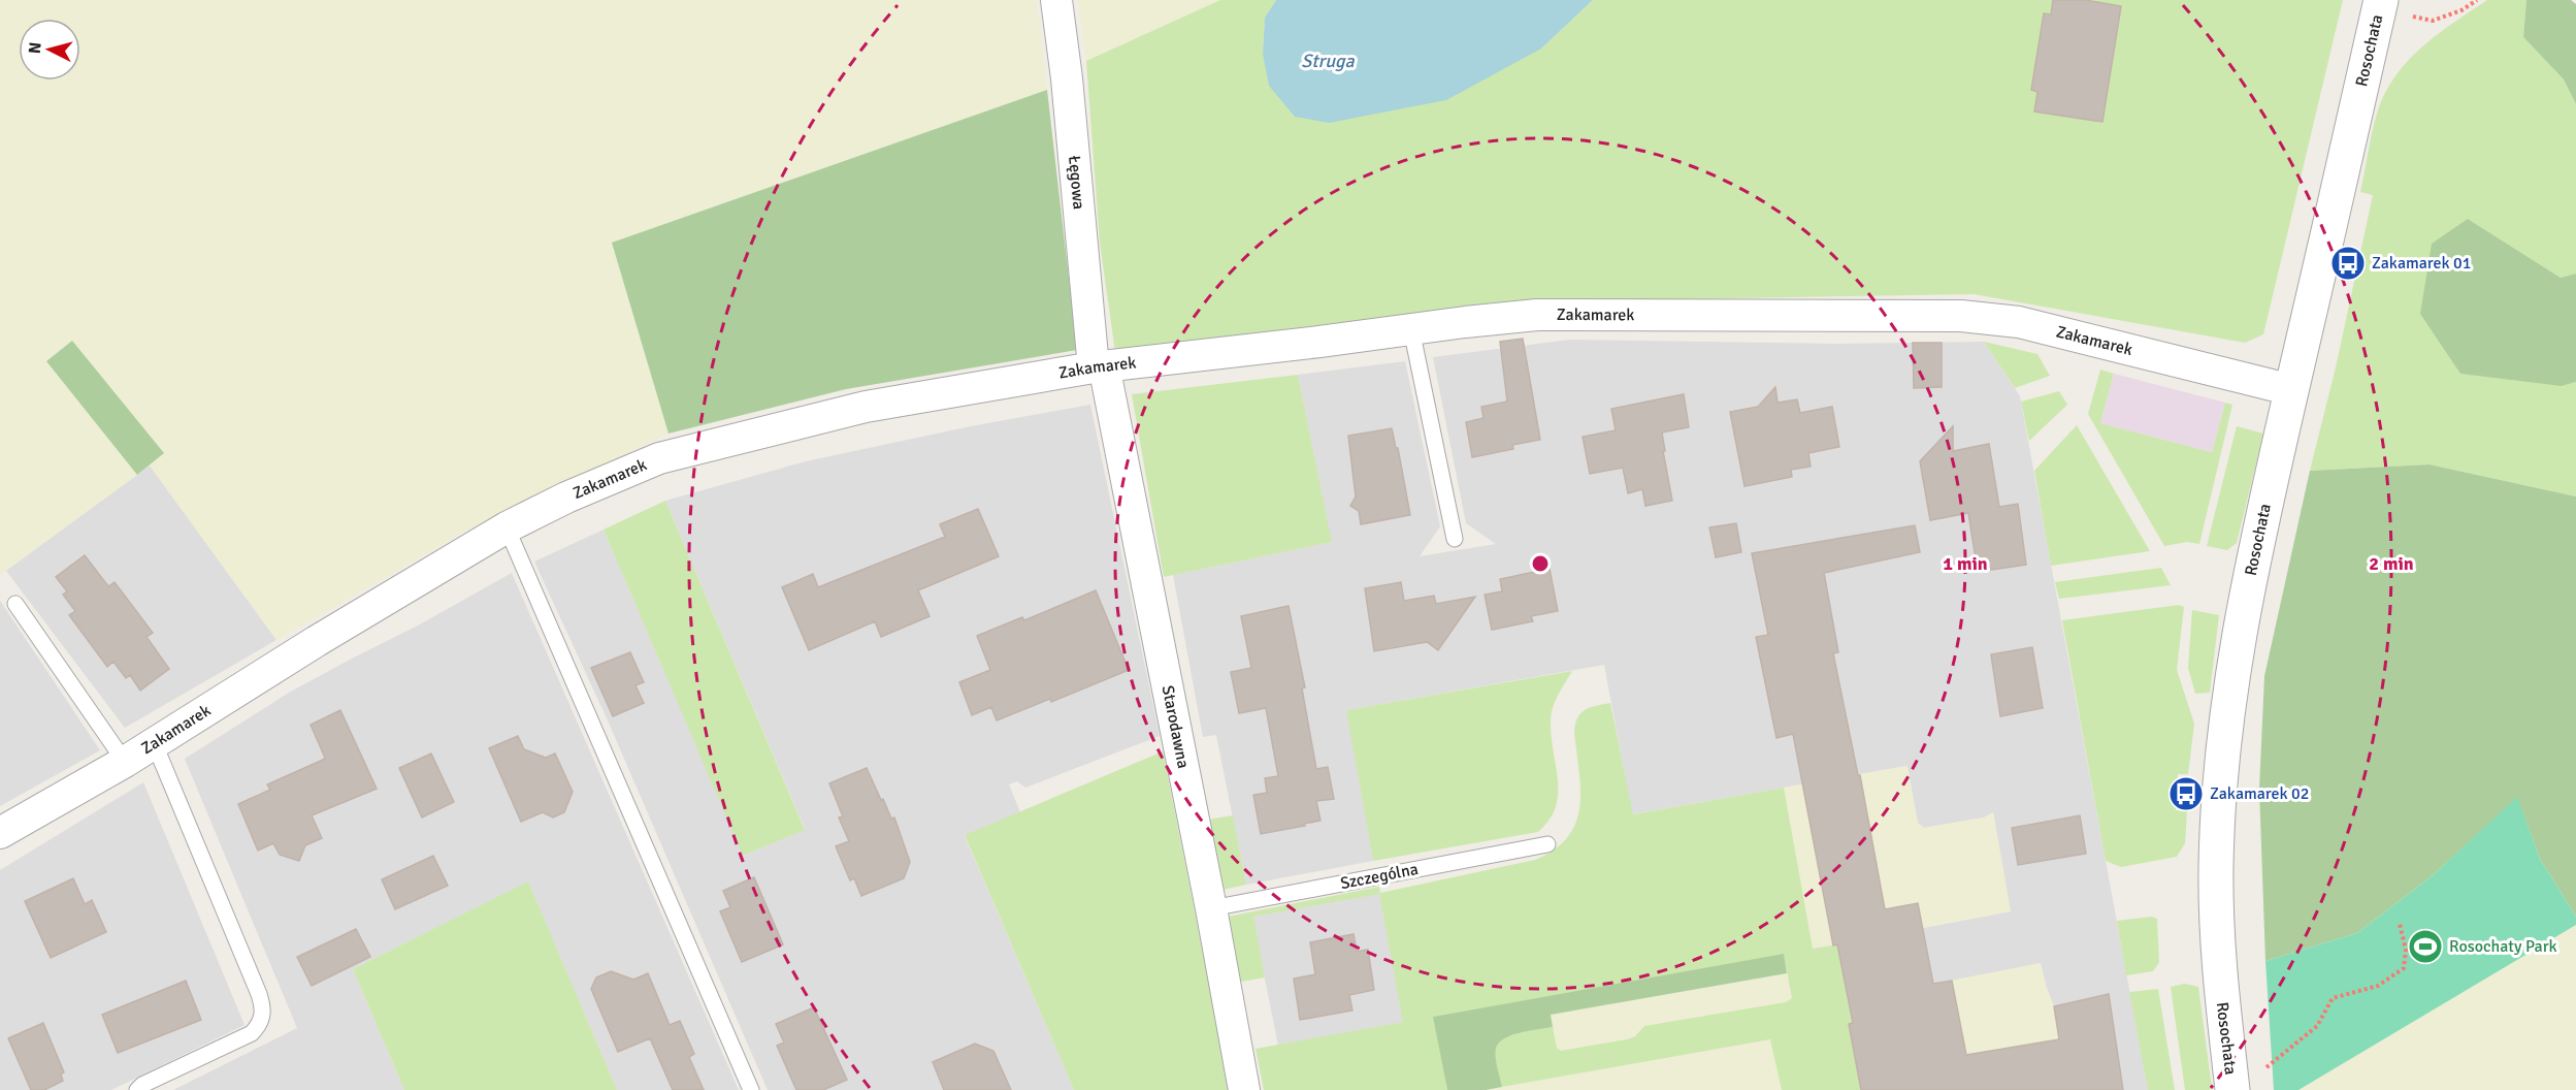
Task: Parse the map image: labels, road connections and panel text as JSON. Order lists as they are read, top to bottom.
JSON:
{
  "streets": {
    "street": [
      "Rosochata",
      "Łęgowa",
      "Zakamarek",
      "Starodawna"
    ],
    "lane": ["Szczególna"]
  },
  "crossings": [
    ["Rosochata", "Zakamarek"],
    ["Łęgowa", "Zakamarek"],
    ["Łęgowa", "Starodawna"],
    ["Zakamarek", "Starodawna"],
    ["Starodawna", "Szczególna"]
  ],
  "water": ["Struga"],
  "places": {
    "bus stop": ["Zakamarek 01", "Zakamarek 02"],
    "sports": ["Rosochaty Park"]
  },
  "north": "left",
  "rings": ["1 min", "2 min"]
}
